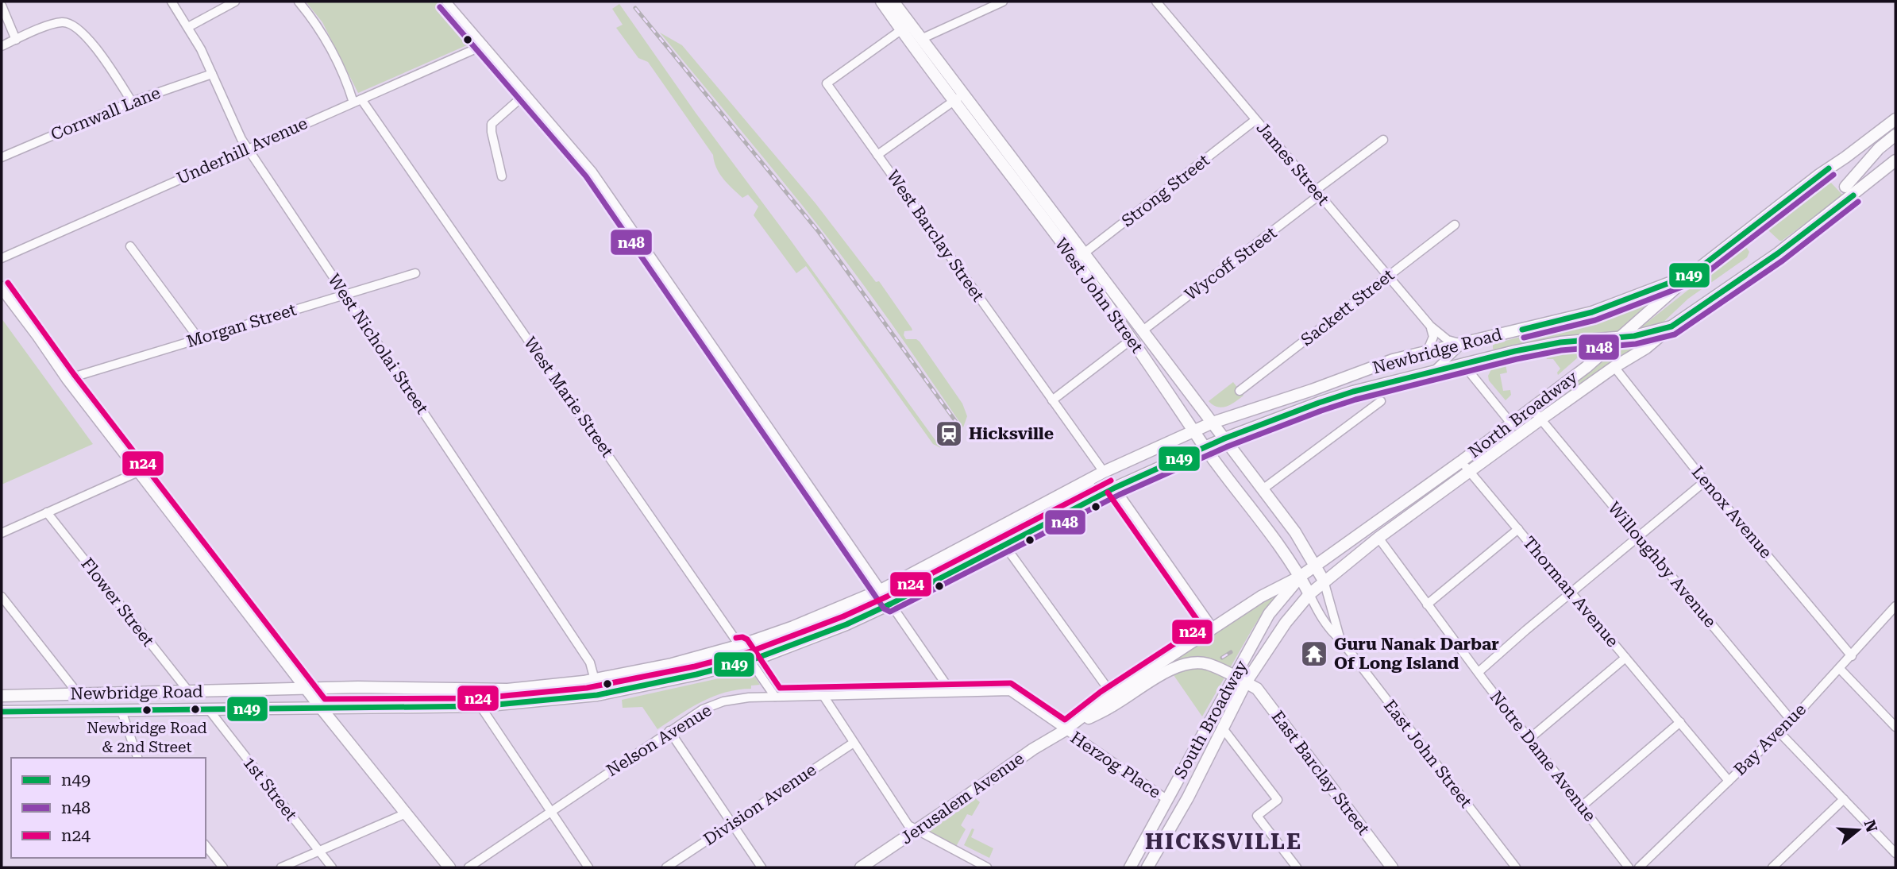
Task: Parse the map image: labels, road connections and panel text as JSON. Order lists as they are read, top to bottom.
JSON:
{
  "streets": {
    "main road": [
      "West John Street",
      "Newbridge Road",
      "North Broadway",
      "South Broadway",
      "East Barclay Street",
      "Jerusalem Avenue"
    ],
    "street": [
      "Cornwall Lane",
      "Underhill Avenue",
      "James Street",
      "Strong Street",
      "West Barclay Street",
      "Wycoff Street",
      "Sackett Street",
      "Morgan Street",
      "West Nicholai Street",
      "West Marie Street",
      "Lenox Avenue",
      "Willoughby Avenue",
      "Thorman Avenue",
      "Flower Street",
      "Bay Avenue",
      "Nelson Avenue",
      "East John Street",
      "Notre Dame Avenue",
      "Herzog Place",
      "1st Street",
      "Division Avenue"
    ]
  },
  "crossings": [
    ["Cornwall Lane", "West Nicholai Street"],
    ["Underhill Avenue", "West Nicholai Street"],
    ["Underhill Avenue", "West Marie Street"],
    ["James Street", "Strong Street"],
    ["James Street", "Wycoff Street"],
    ["James Street", "Sackett Street"],
    ["James Street", "Newbridge Road"],
    ["Strong Street", "West John Street"],
    ["West Barclay Street", "West John Street"],
    ["West Barclay Street", "Newbridge Road"],
    ["Wycoff Street", "West John Street"],
    ["West John Street", "Newbridge Road"],
    ["West John Street", "North Broadway"],
    ["West John Street", "South Broadway"],
    ["West John Street", "East John Street"],
    ["West John Street", "Jerusalem Avenue"],
    ["Morgan Street", "West Nicholai Street"],
    ["West Nicholai Street", "Newbridge Road"],
    ["Newbridge Road", "West Marie Street"],
    ["Newbridge Road", "North Broadway"],
    ["Newbridge Road", "Flower Street"],
    ["Newbridge Road", "1st Street"],
    ["West Marie Street", "Nelson Avenue"],
    ["North Broadway", "Lenox Avenue"],
    ["North Broadway", "Willoughby Avenue"],
    ["North Broadway", "Thorman Avenue"],
    ["North Broadway", "South Broadway"],
    ["North Broadway", "East John Street"],
    ["North Broadway", "Notre Dame Avenue"],
    ["North Broadway", "Jerusalem Avenue"],
    ["Lenox Avenue", "Bay Avenue"],
    ["Willoughby Avenue", "Bay Avenue"],
    ["Thorman Avenue", "Bay Avenue"],
    ["South Broadway", "East John Street"],
    ["South Broadway", "Herzog Place"],
    ["South Broadway", "East Barclay Street"],
    ["South Broadway", "Jerusalem Avenue"],
    ["Nelson Avenue", "Herzog Place"],
    ["Nelson Avenue", "Jerusalem Avenue"],
    ["Herzog Place", "Jerusalem Avenue"],
    ["East Barclay Street", "Jerusalem Avenue"]
  ],
  "districts": ["HICKSVILLE"],
  "places": {
    "station": ["Hicksville"],
    "temple": ["Guru Nanak Darbar Of Long Island"],
    "other": ["Newbridge Road & 2nd Street"]
  },
  "lines": ["transit line n48", "transit line n49", "transit line n24"],
  "legend": ["n49", "n48", "n24"],
  "north": "right"
}
